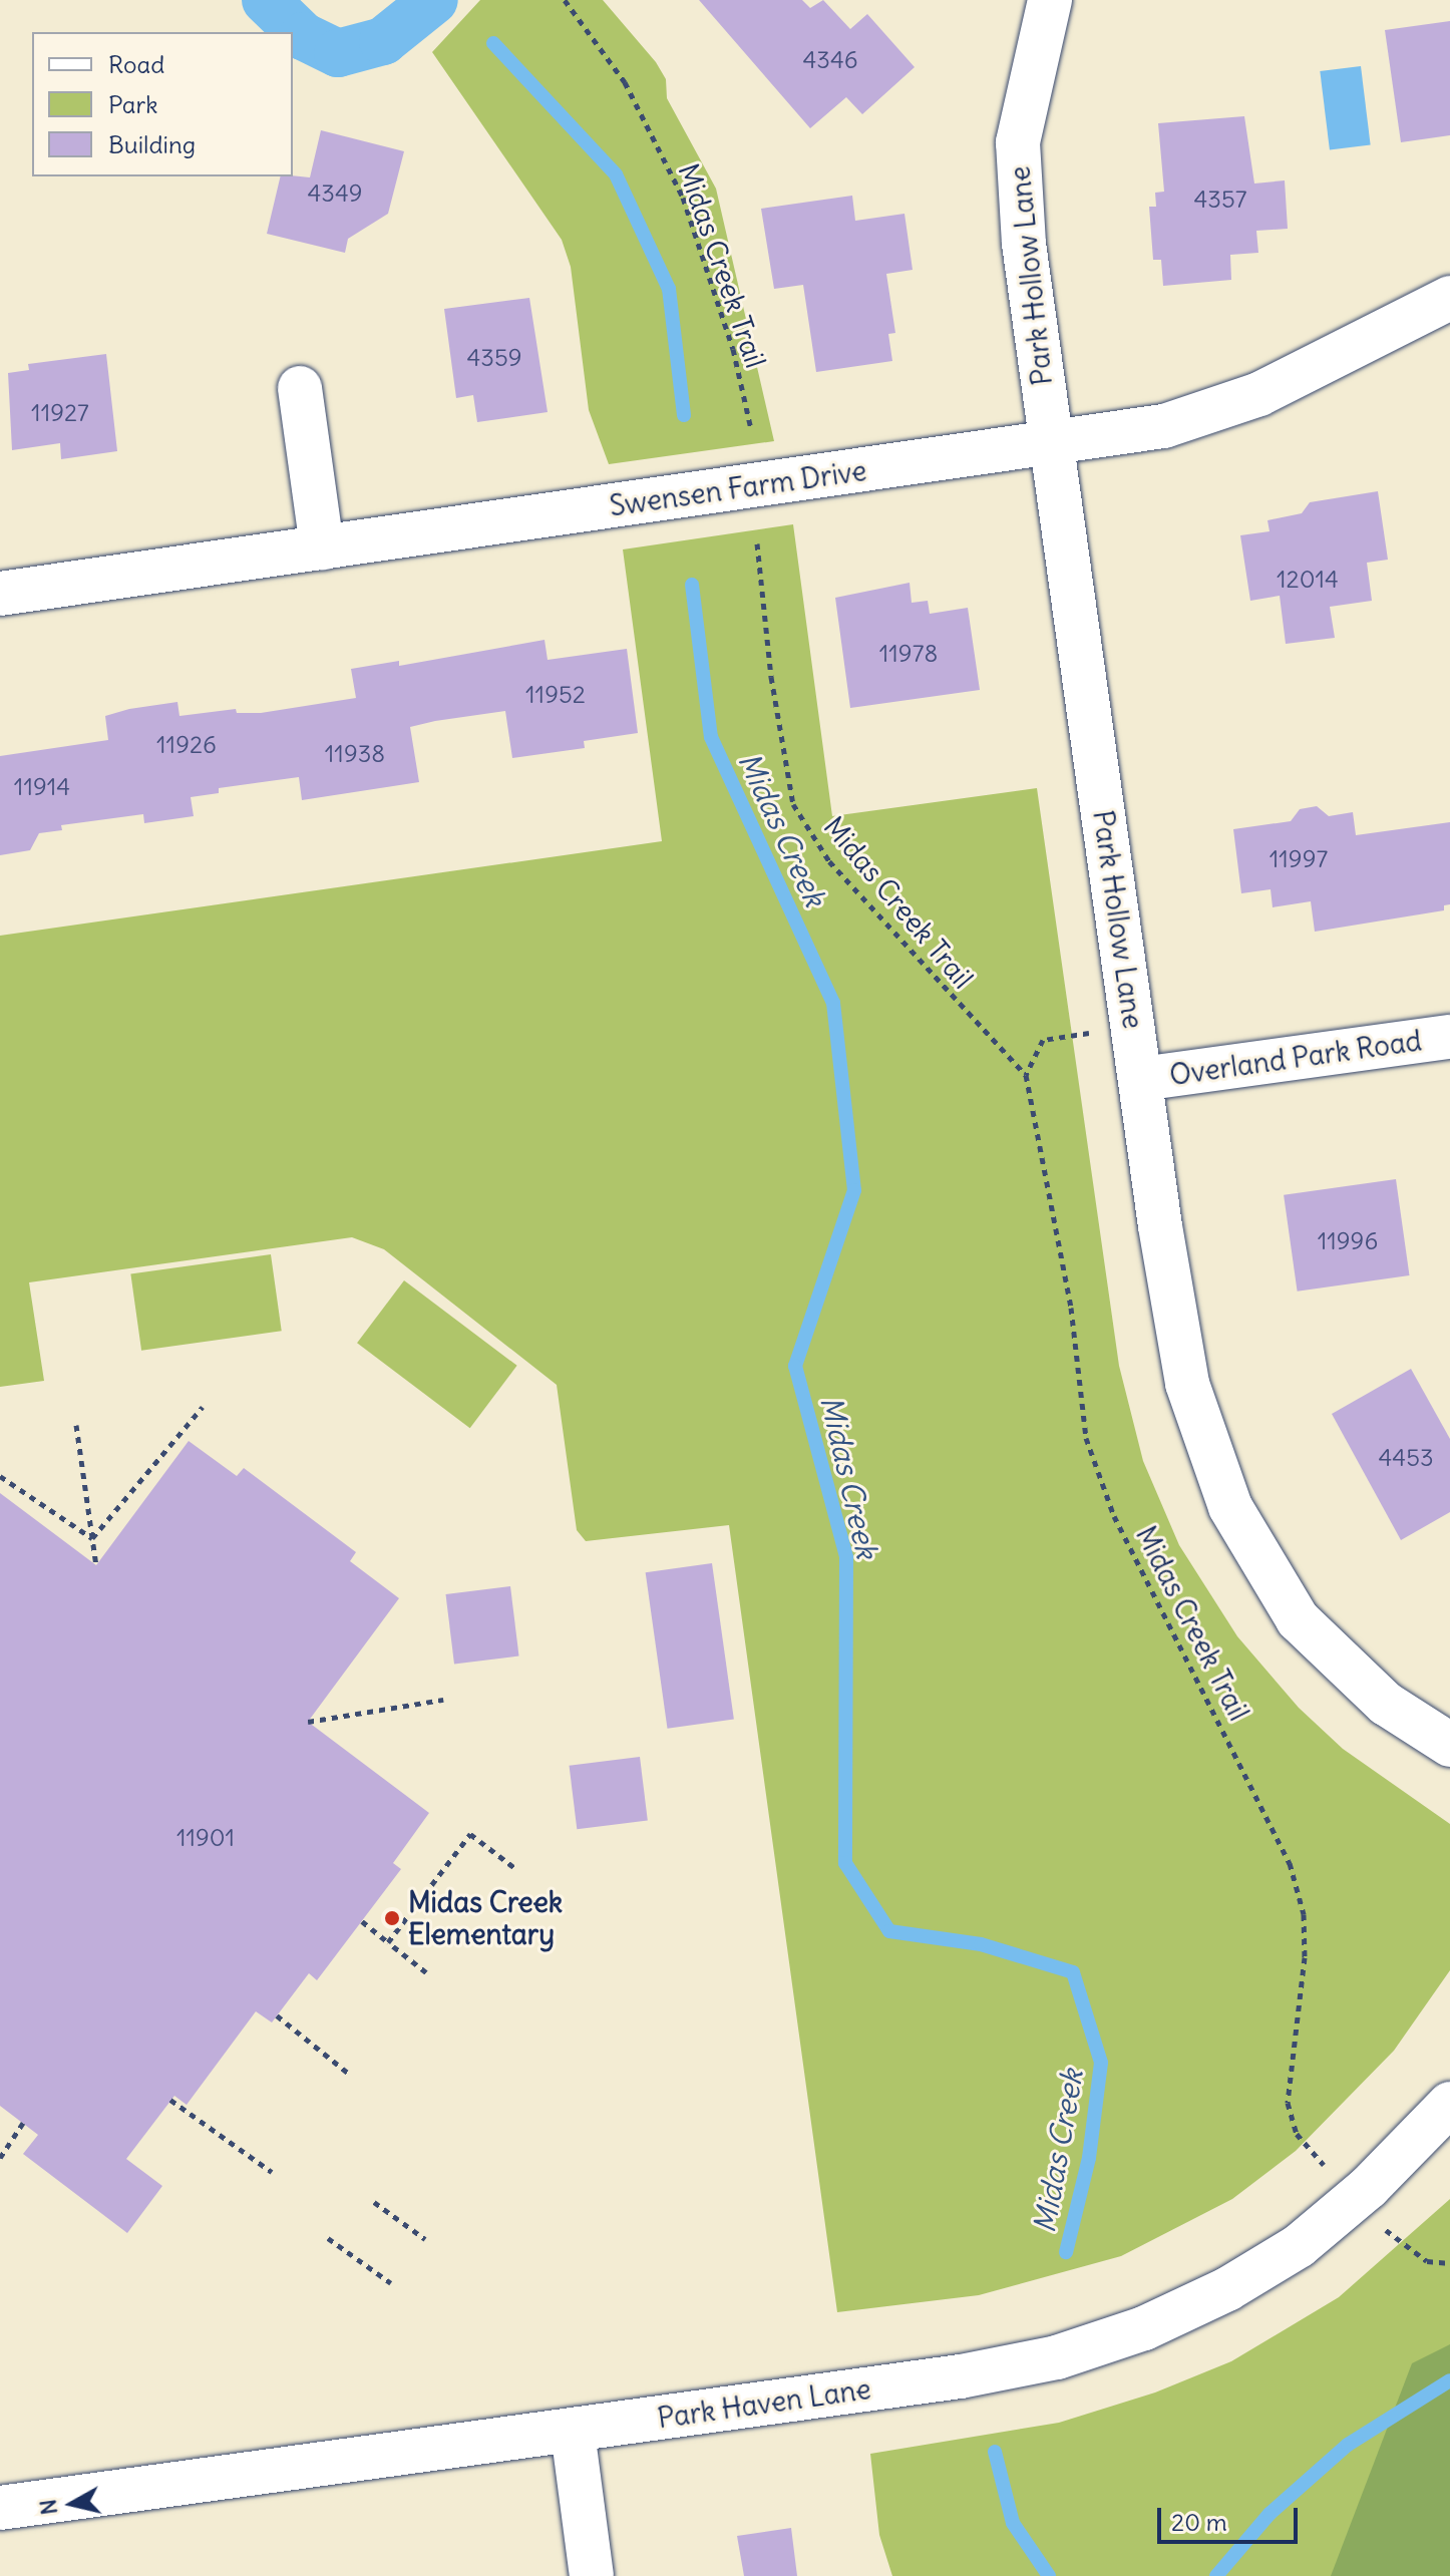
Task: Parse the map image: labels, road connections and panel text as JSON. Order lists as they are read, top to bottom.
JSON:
{
  "streets": {
    "street": [
      "Park Hollow Lane",
      "Swensen Farm Drive",
      "Overland Park Road",
      "Park Haven Lane"
    ],
    "path": ["Midas Creek Trail"]
  },
  "crossings": [
    ["Park Hollow Lane", "Swensen Farm Drive"],
    ["Park Hollow Lane", "Overland Park Road"]
  ],
  "water": ["Midas Creek"],
  "places": ["Midas Creek Elementary"],
  "house_numbers": [
    "4346",
    "4349",
    "4357",
    "4359",
    "11927",
    "12014",
    "11978",
    "11952",
    "11926",
    "11938",
    "11914",
    "11997",
    "11996",
    "4453",
    "11901"
  ],
  "legend": ["Road", "Park", "Building"],
  "scale_bar": "20 m",
  "north": "left"
}
